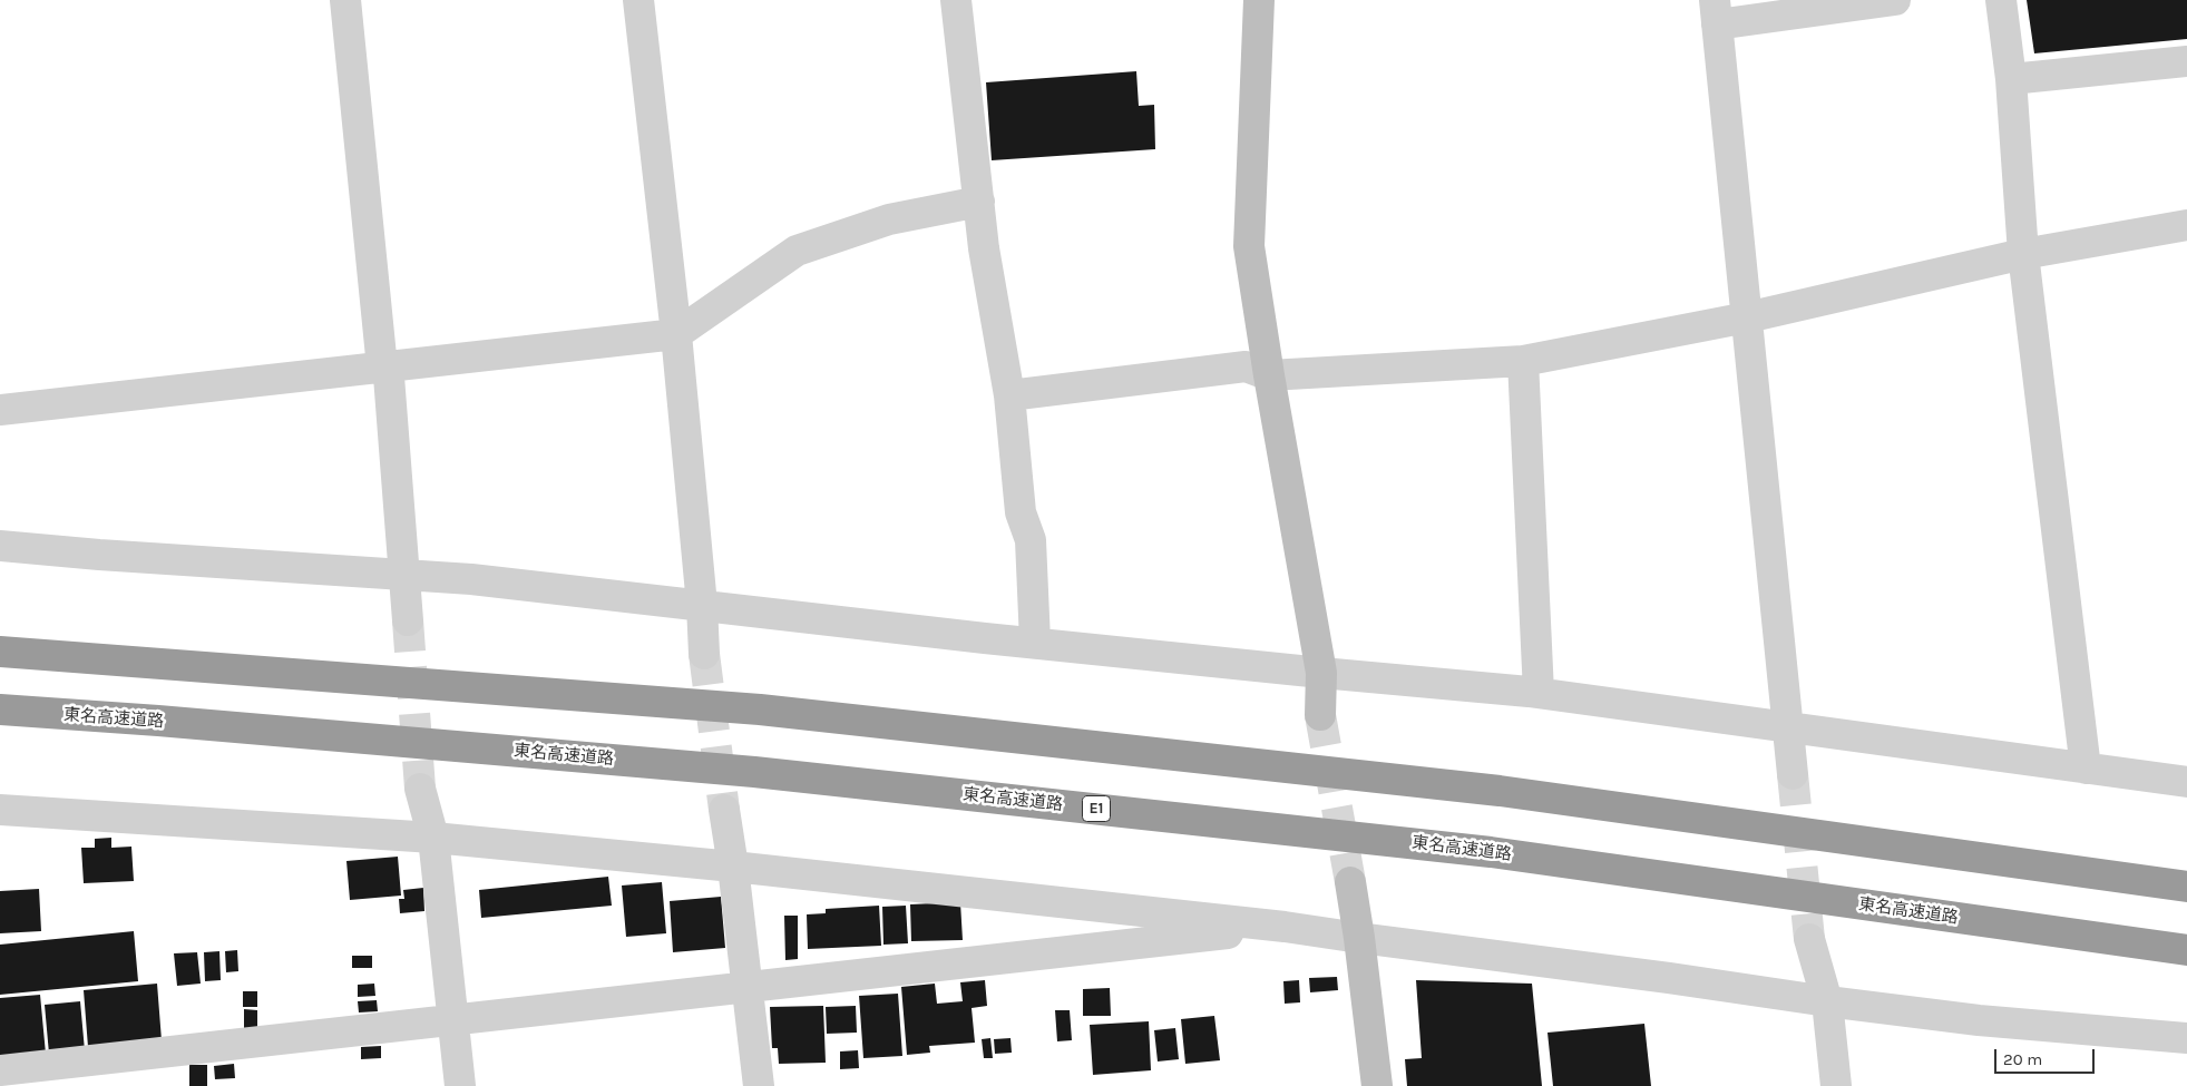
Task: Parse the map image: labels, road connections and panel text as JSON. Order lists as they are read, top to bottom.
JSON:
{
  "streets": {
    "highway": ["東名高速道路", "E1"]
  },
  "scale_bar": "20 m"
}
